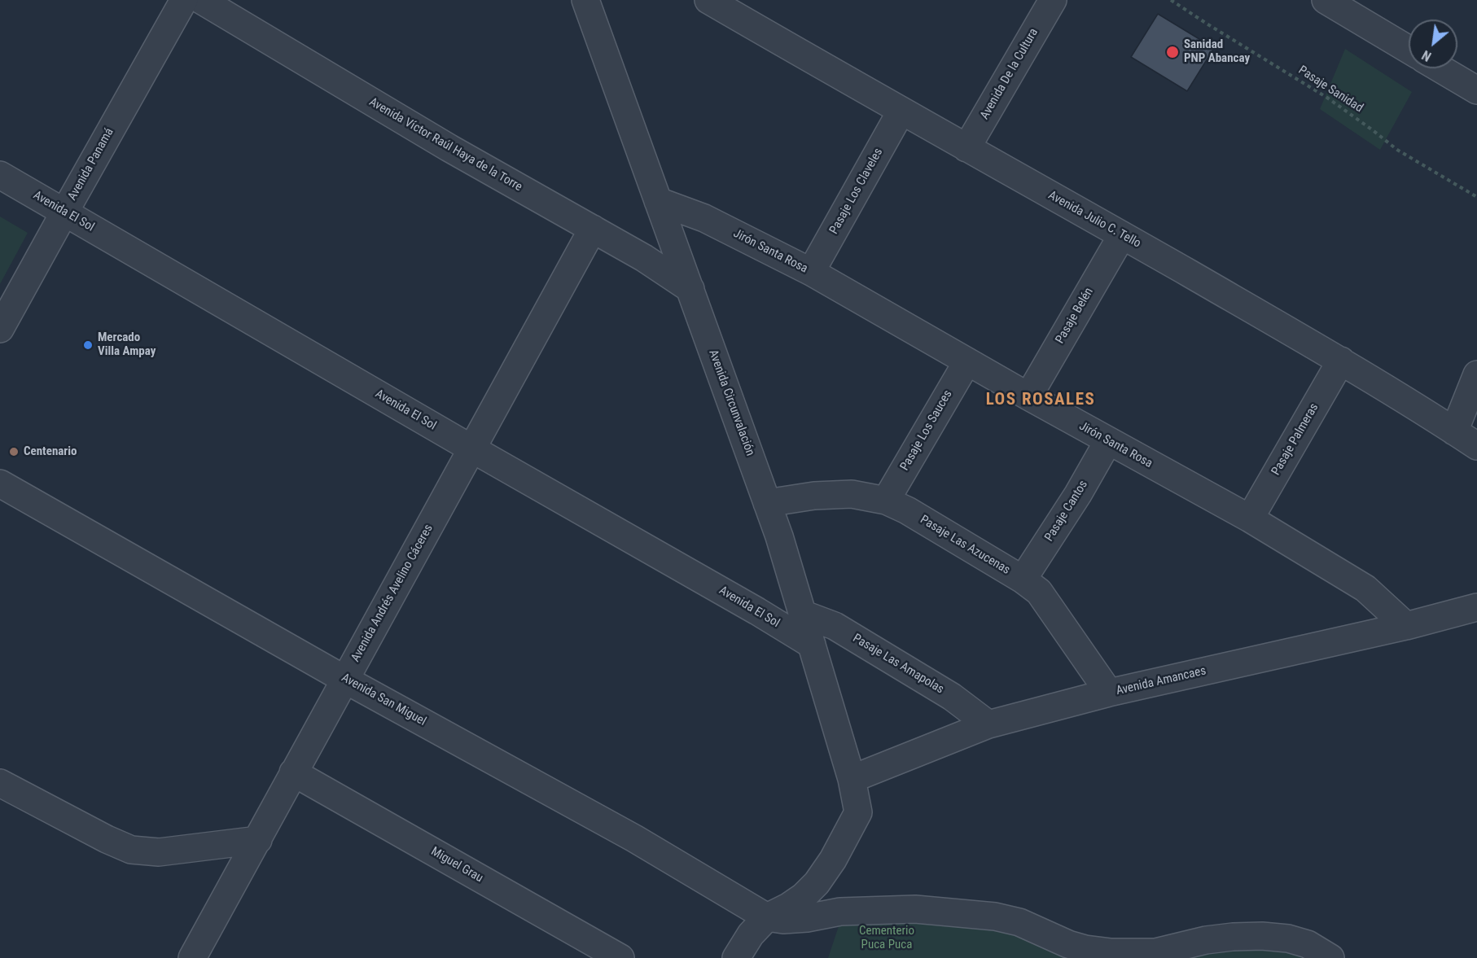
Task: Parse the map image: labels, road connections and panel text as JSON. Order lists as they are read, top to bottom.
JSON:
{
  "streets": {
    "street": [
      "Avenida De la Cultura",
      "Avenida Víctor Raúl Haya de la Torre",
      "Avenida Panamá",
      "Pasaje Los Claveles",
      "Avenida El Sol",
      "Avenida Julio C. Tello",
      "Jirón Santa Rosa",
      "Pasaje Belén",
      "Avenida Circunvalación",
      "Pasaje Los Sauces",
      "Pasaje Palmeras",
      "Pasaje Cantos",
      "Pasaje Las Azucenas",
      "Avenida Andrés Avelino Cáceres",
      "Pasaje Las Amapolas",
      "Avenida Amancaes",
      "Avenida San Miguel",
      "Miguel Grau"
    ],
    "path": ["Pasaje Sanidad"]
  },
  "crossings": [
    ["Avenida De la Cultura", "Avenida Julio C. Tello"],
    ["Avenida Víctor Raúl Haya de la Torre", "Avenida Circunvalación"],
    ["Avenida Víctor Raúl Haya de la Torre", "Avenida Andrés Avelino Cáceres"],
    ["Avenida Panamá", "Avenida El Sol"],
    ["Pasaje Los Claveles", "Avenida Julio C. Tello"],
    ["Pasaje Los Claveles", "Jirón Santa Rosa"],
    ["Avenida El Sol", "Avenida Circunvalación"],
    ["Avenida El Sol", "Avenida Andrés Avelino Cáceres"],
    ["Avenida Julio C. Tello", "Pasaje Belén"],
    ["Avenida Julio C. Tello", "Pasaje Palmeras"],
    ["Jirón Santa Rosa", "Pasaje Belén"],
    ["Jirón Santa Rosa", "Avenida Circunvalación"],
    ["Jirón Santa Rosa", "Pasaje Los Sauces"],
    ["Jirón Santa Rosa", "Pasaje Palmeras"],
    ["Jirón Santa Rosa", "Pasaje Cantos"],
    ["Jirón Santa Rosa", "Avenida Amancaes"],
    ["Avenida Circunvalación", "Pasaje Las Azucenas"],
    ["Avenida Circunvalación", "Pasaje Las Amapolas"],
    ["Avenida Circunvalación", "Avenida Amancaes"],
    ["Avenida Circunvalación", "Avenida San Miguel"],
    ["Pasaje Los Sauces", "Pasaje Las Azucenas"],
    ["Pasaje Cantos", "Pasaje Las Azucenas"],
    ["Pasaje Las Azucenas", "Avenida Amancaes"],
    ["Avenida Andrés Avelino Cáceres", "Avenida San Miguel"],
    ["Avenida Andrés Avelino Cáceres", "Miguel Grau"],
    ["Pasaje Las Amapolas", "Avenida Amancaes"]
  ],
  "districts": ["LOS ROSALES"],
  "parks": ["Cementerio Puca Puca"],
  "places": ["Sanidad PNP Abancay", "Mercado Villa Ampay", "Centenario"],
  "north": "bottom left"
}
